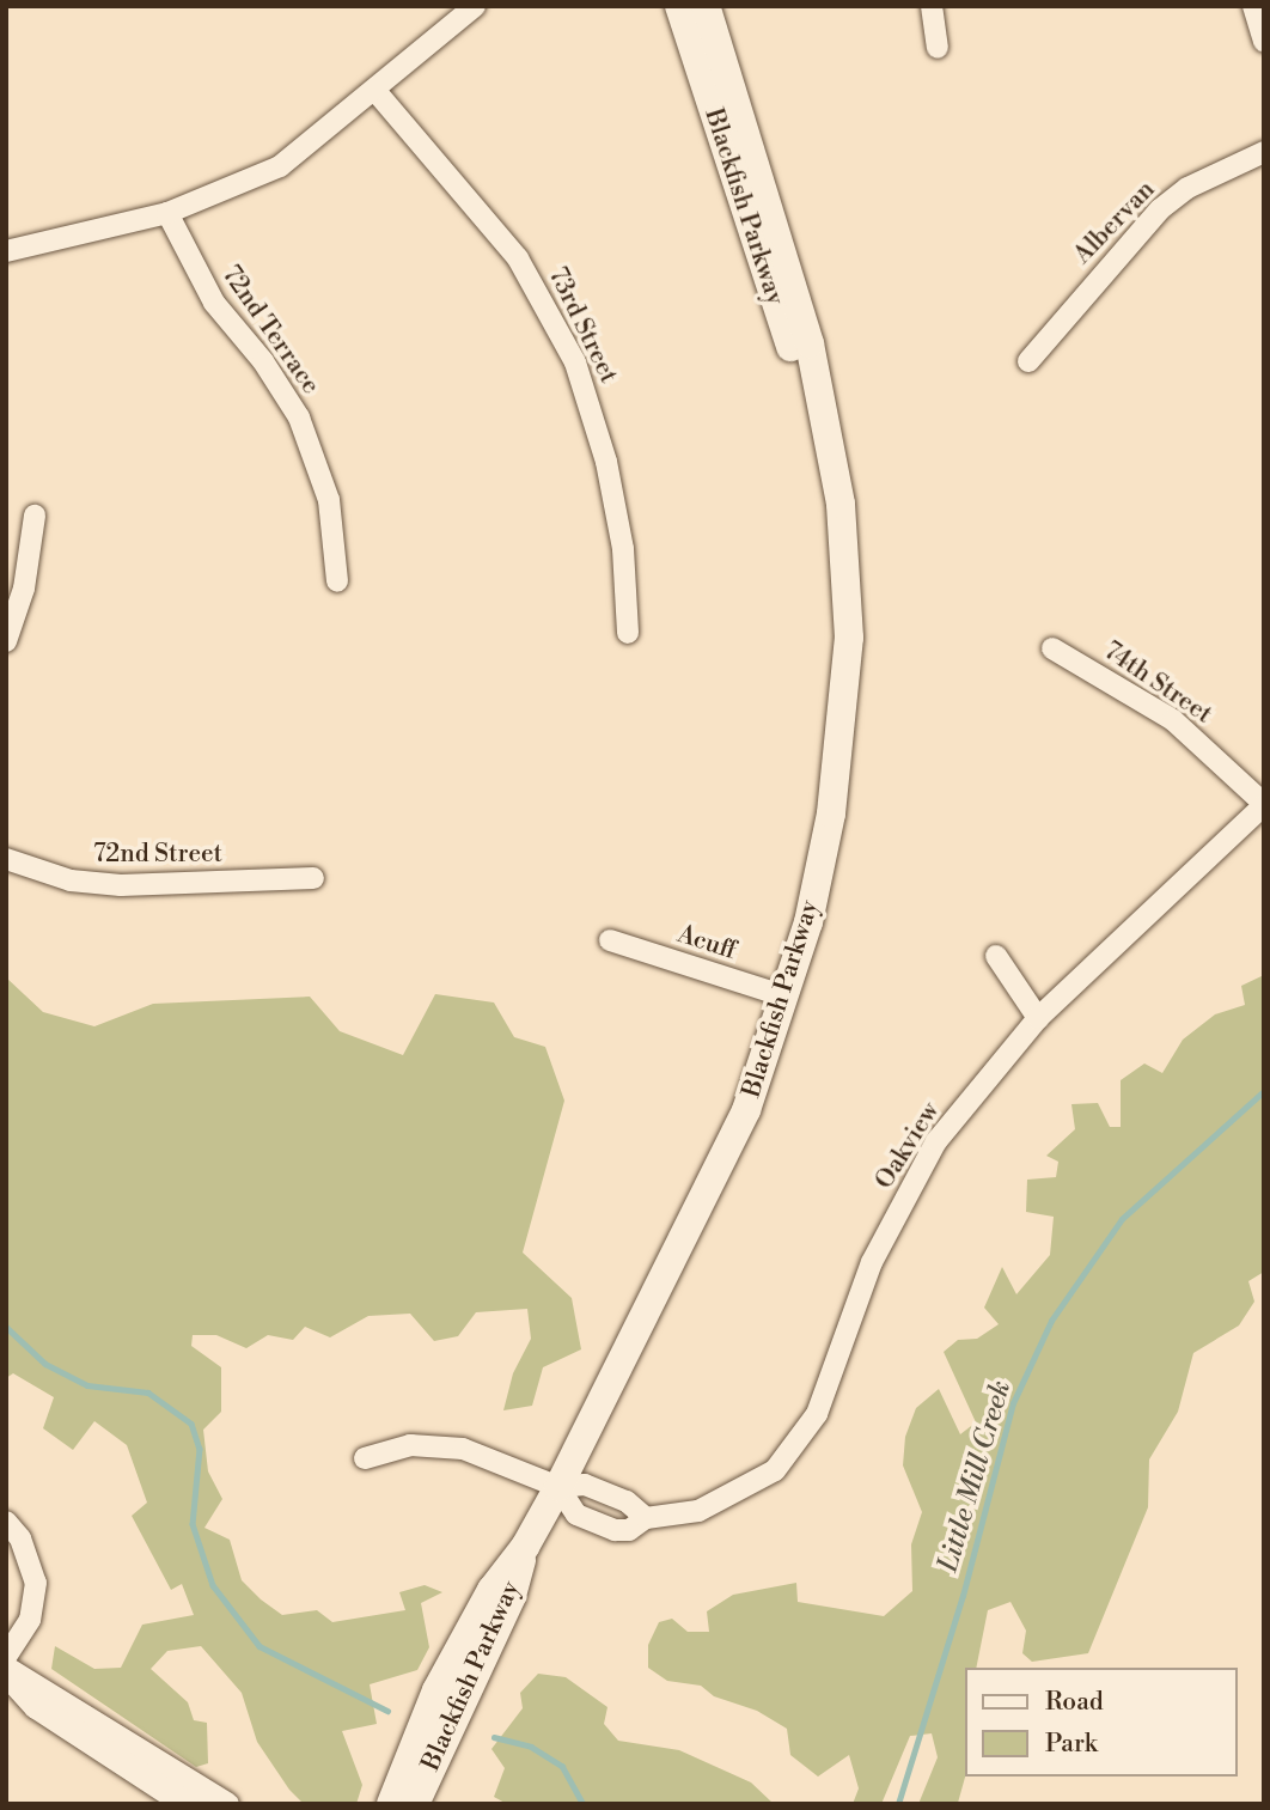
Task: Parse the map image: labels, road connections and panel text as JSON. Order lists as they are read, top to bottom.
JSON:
{
  "streets": {
    "main road": ["Blackfish Parkway"],
    "street": [
      "Albervan",
      "73rd Street",
      "72nd Terrace",
      "74th Street",
      "72nd Street",
      "Acuff",
      "Oakview"
    ]
  },
  "crossings": [
    ["Blackfish Parkway", "Acuff"],
    ["Blackfish Parkway", "Oakview"],
    ["74th Street", "Oakview"]
  ],
  "water": ["Little Mill Creek"],
  "legend": ["Road", "Park"]
}
